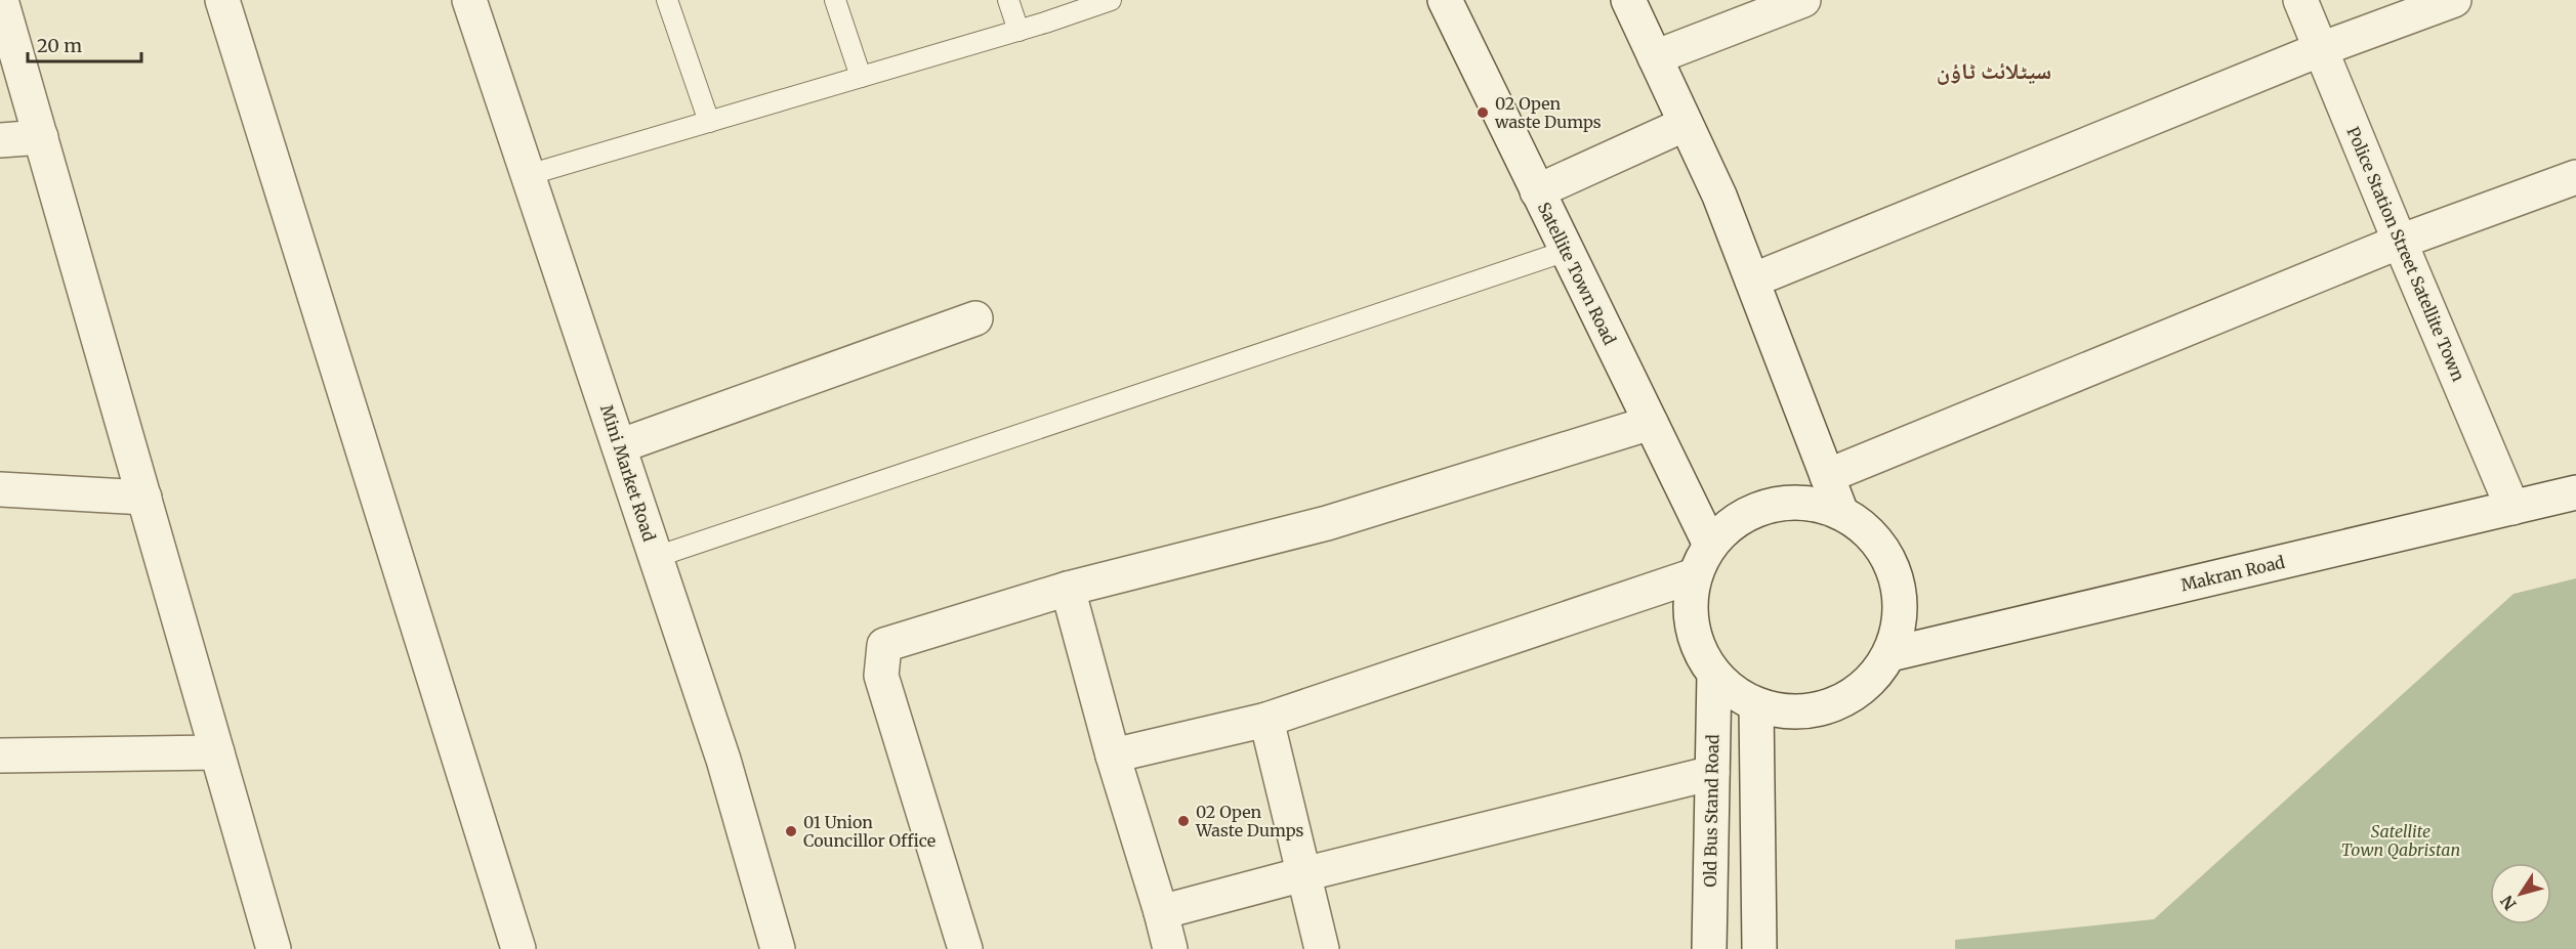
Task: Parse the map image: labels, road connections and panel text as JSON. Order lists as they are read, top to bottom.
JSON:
{
  "streets": {
    "street": [
      "Police Station Street Satellite Town",
      "Satellite Town Road",
      "Mini Market Road",
      "Makran Road",
      "Old Bus Stand Road"
    ]
  },
  "crossings": [
    ["Police Station Street Satellite Town", "Makran Road"],
    ["Satellite Town Road", "Makran Road"],
    ["Satellite Town Road", "Old Bus Stand Road"],
    ["Makran Road", "Old Bus Stand Road"]
  ],
  "districts": ["سیٹلائٹ ٹاؤن"],
  "parks": ["Satellite Town Qabristan"],
  "places": ["02 Open waste Dumps", "02 Open Waste Dumps", "01 Union Councillor Office"],
  "scale_bar": "20 m",
  "north": "bottom left"
}
